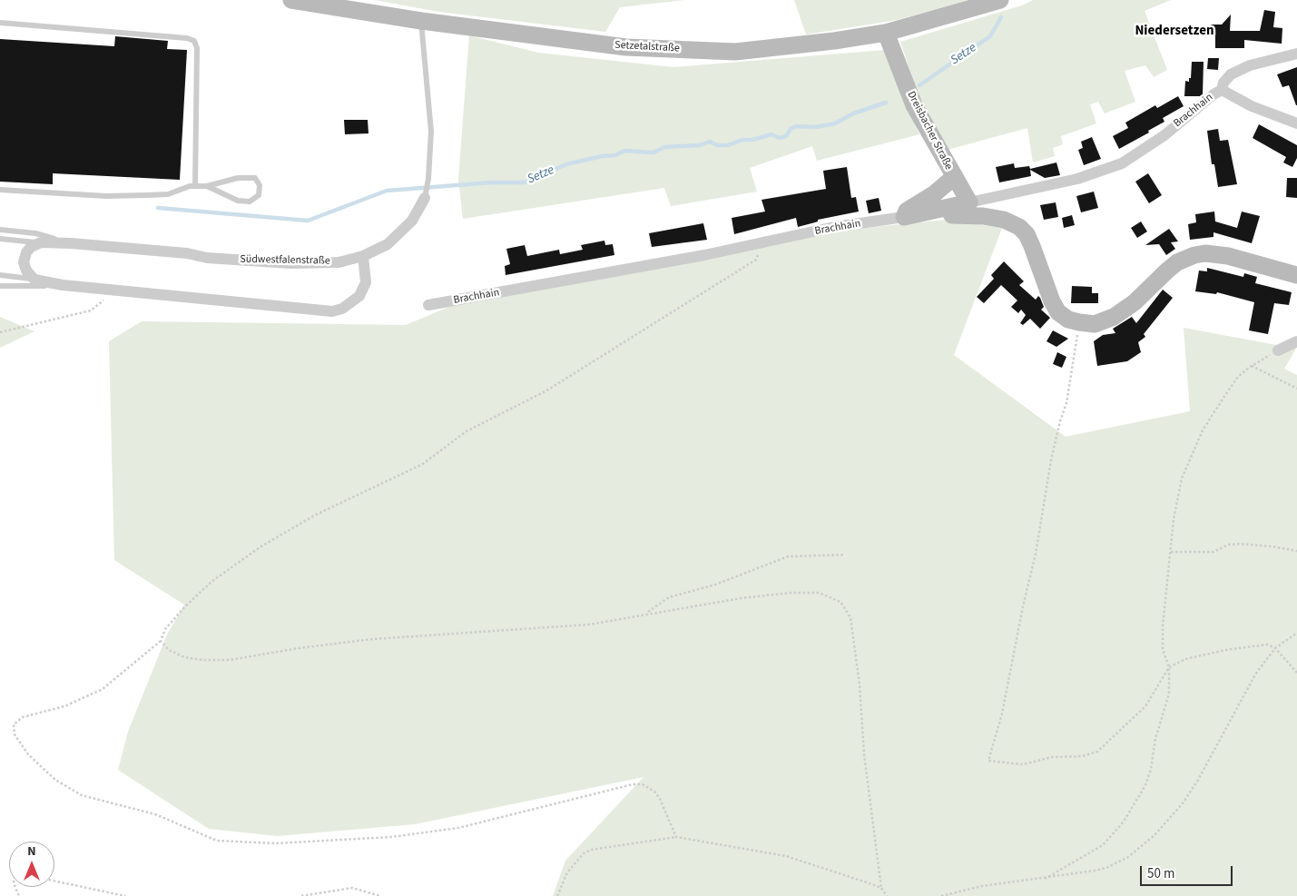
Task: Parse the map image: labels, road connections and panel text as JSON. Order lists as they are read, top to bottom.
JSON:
{
  "streets": {
    "street": [
      "Setzetalstraße",
      "Brachhain",
      "Dreisbacher Straße",
      "Südwestfalenstraße"
    ]
  },
  "crossings": [
    ["Setzetalstraße", "Dreisbacher Straße"],
    ["Setzetalstraße", "Südwestfalenstraße"],
    ["Brachhain", "Dreisbacher Straße"]
  ],
  "districts": ["Niedersetzen"],
  "water": ["Setze"],
  "scale_bar": "50 m",
  "north": "top"
}
